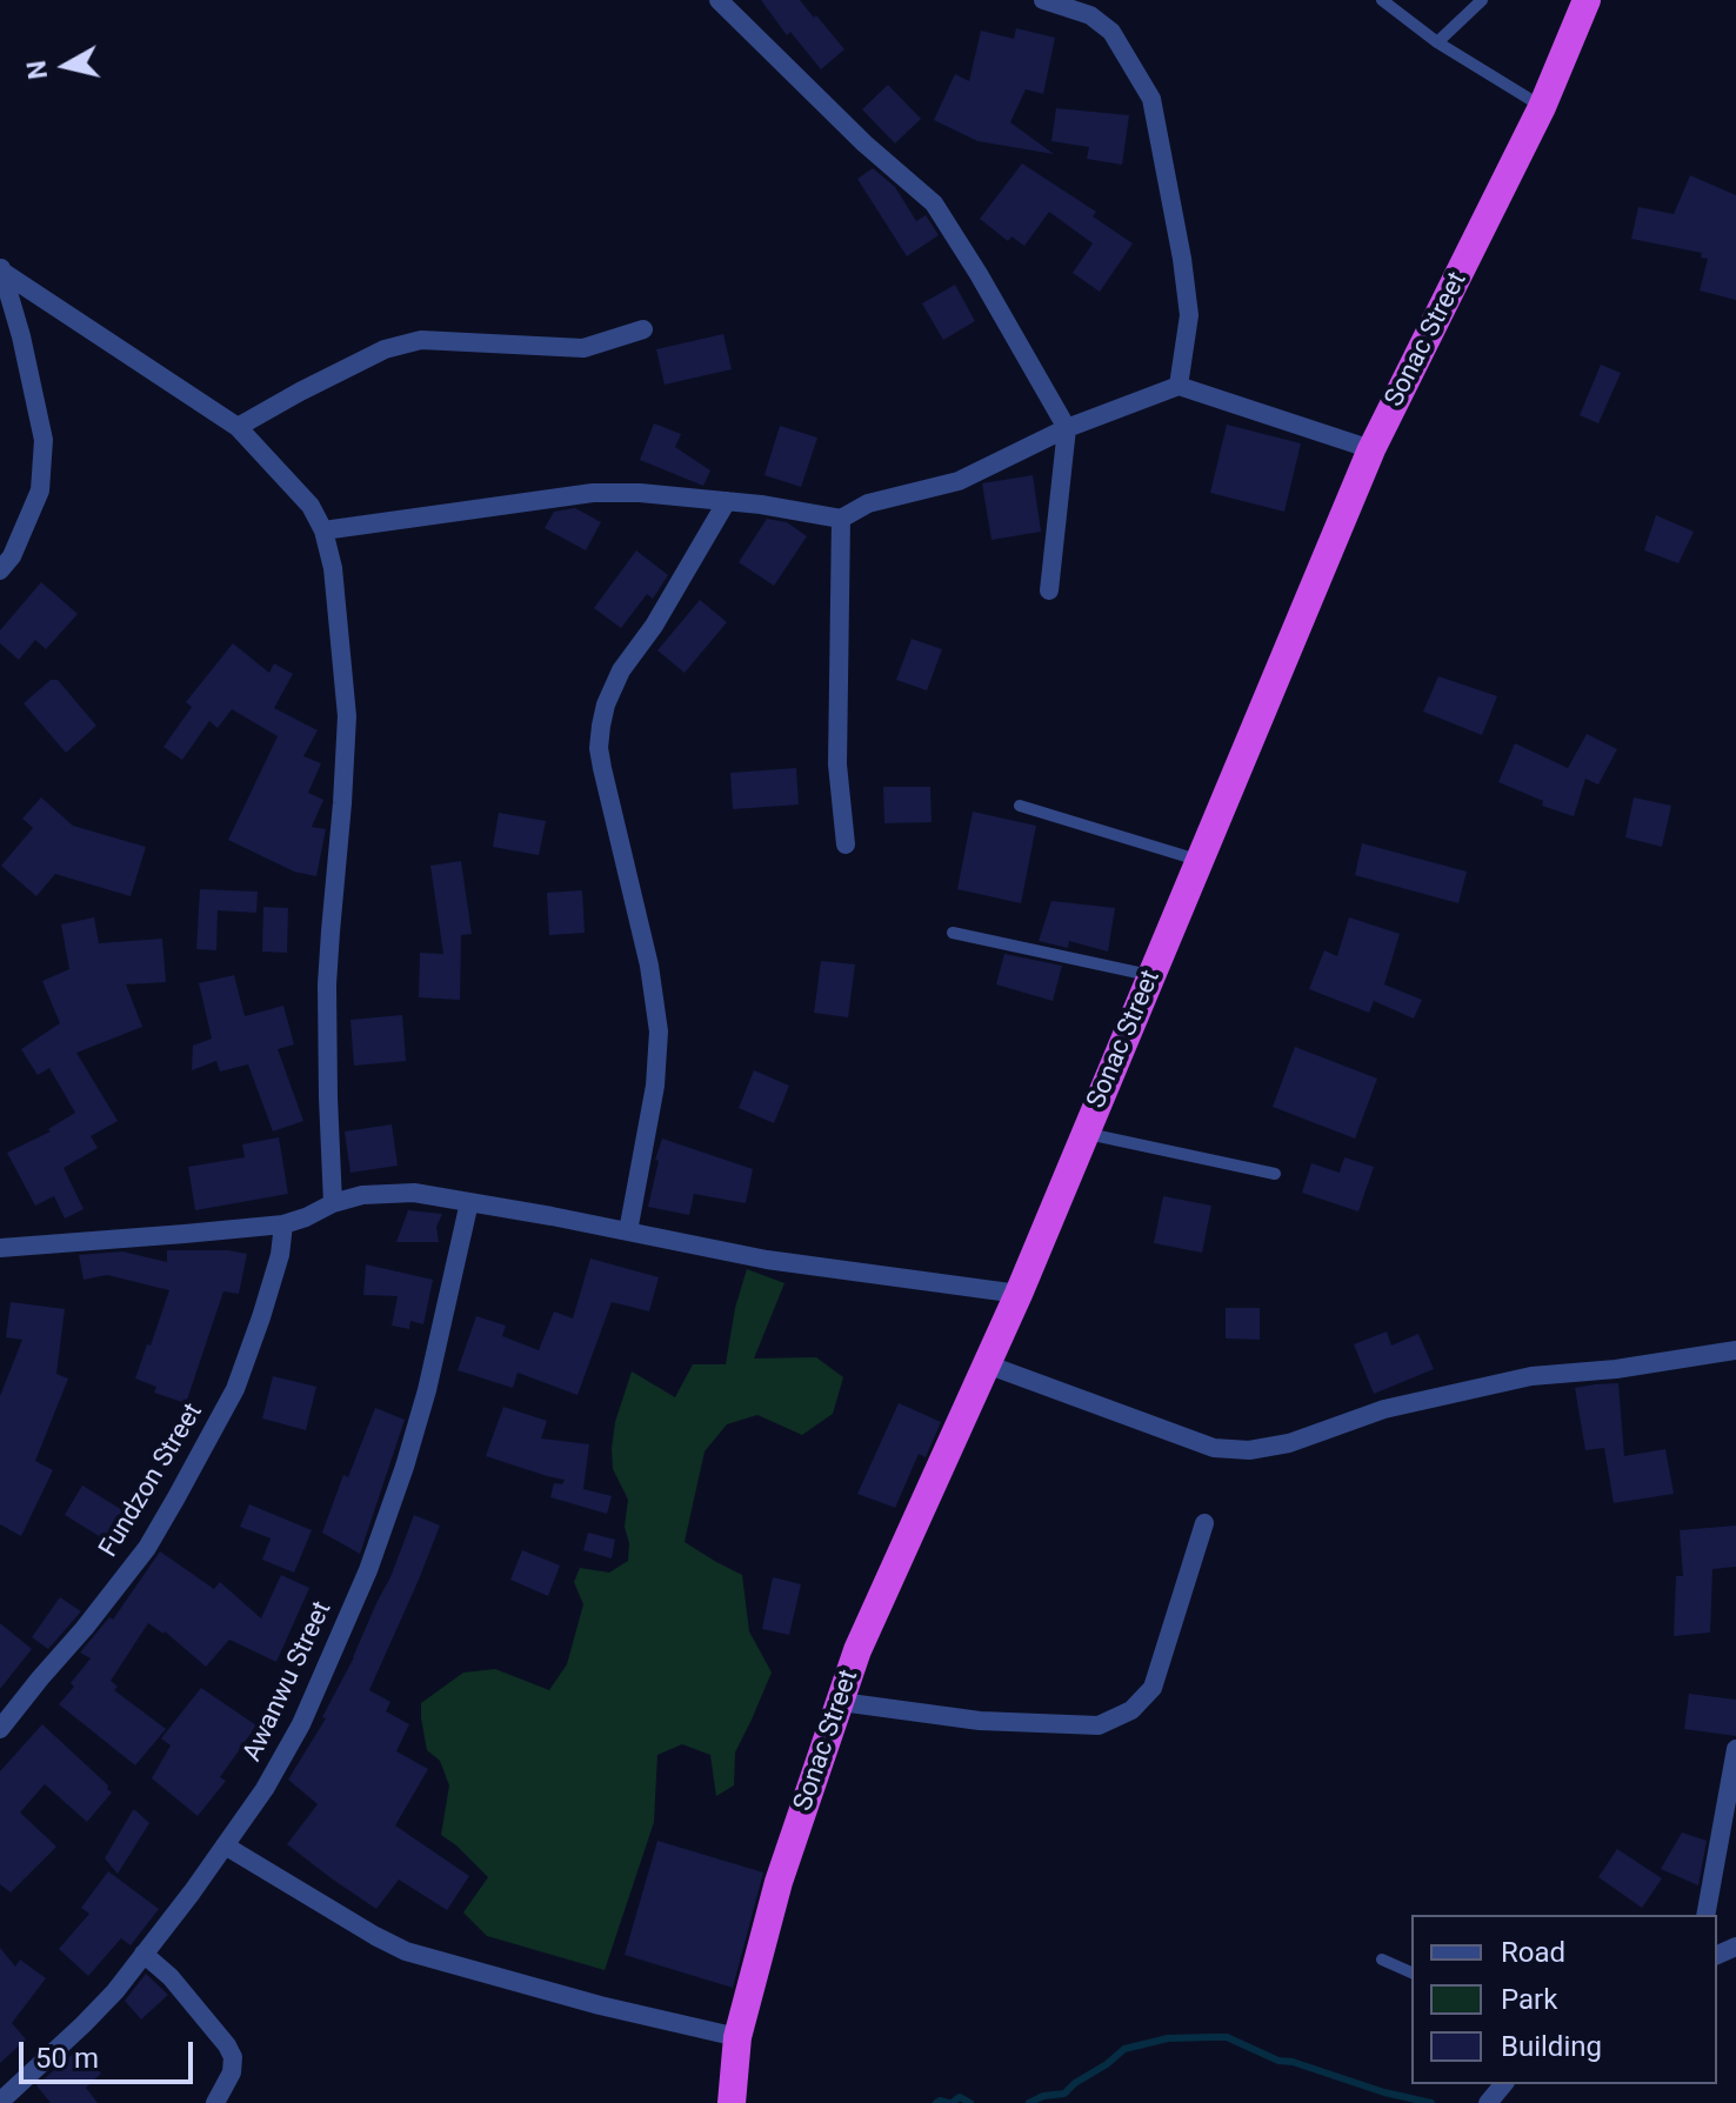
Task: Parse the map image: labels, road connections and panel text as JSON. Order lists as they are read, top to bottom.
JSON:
{
  "streets": {
    "highway": ["Sonac Street"],
    "street": ["Fundzon Street", "Awanwu Street"]
  },
  "legend": ["Road", "Park", "Building"],
  "scale_bar": "50 m",
  "north": "left"
}
